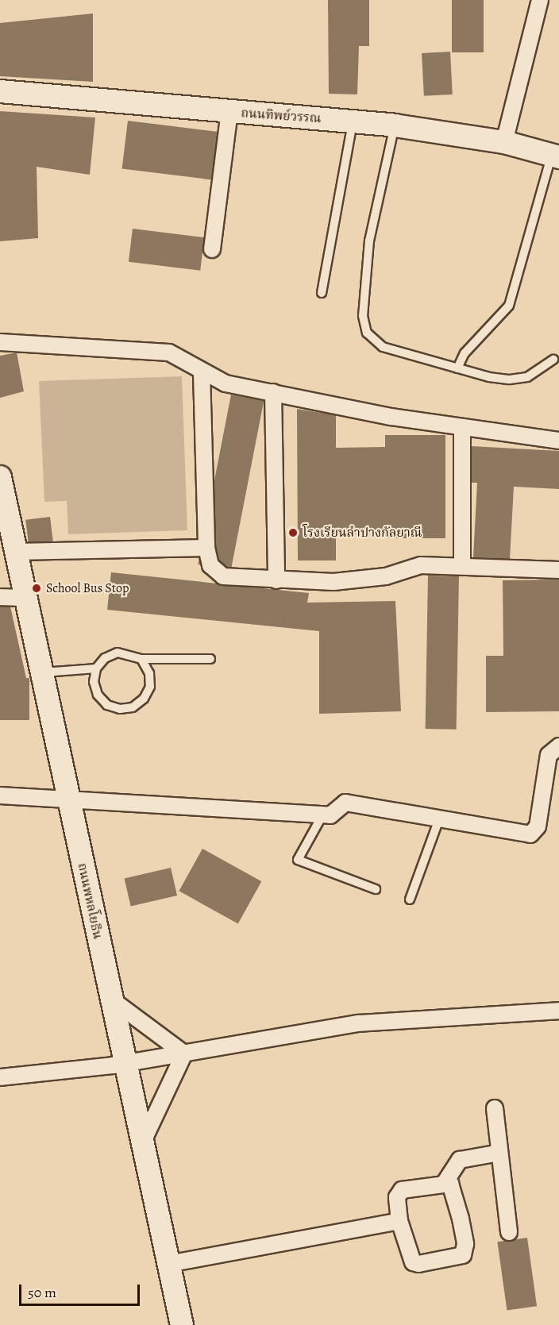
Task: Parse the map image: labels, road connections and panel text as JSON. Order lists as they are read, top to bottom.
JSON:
{
  "streets": {
    "main road": ["ถนนทิพย์วรรณ", "ถนนพหลโยธิน"]
  },
  "places": ["โรงเรียนลำปางกัลยาณี", "School Bus Stop"],
  "scale_bar": "50 m"
}
